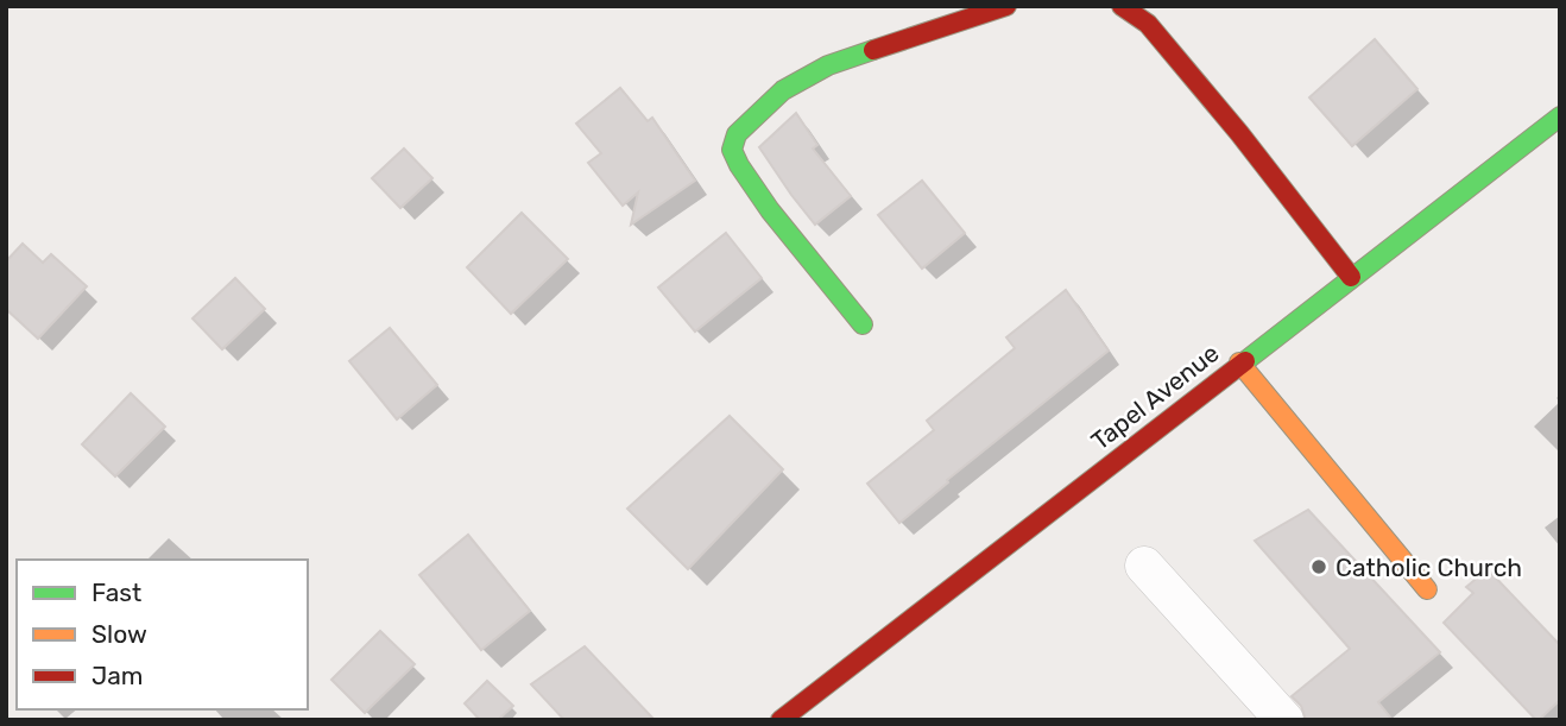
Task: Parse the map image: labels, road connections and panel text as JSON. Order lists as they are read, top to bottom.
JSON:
{
  "streets": {
    "street": ["Tapel Avenue"]
  },
  "places": ["Catholic Church"],
  "legend": ["Fast", "Slow", "Jam"]
}
